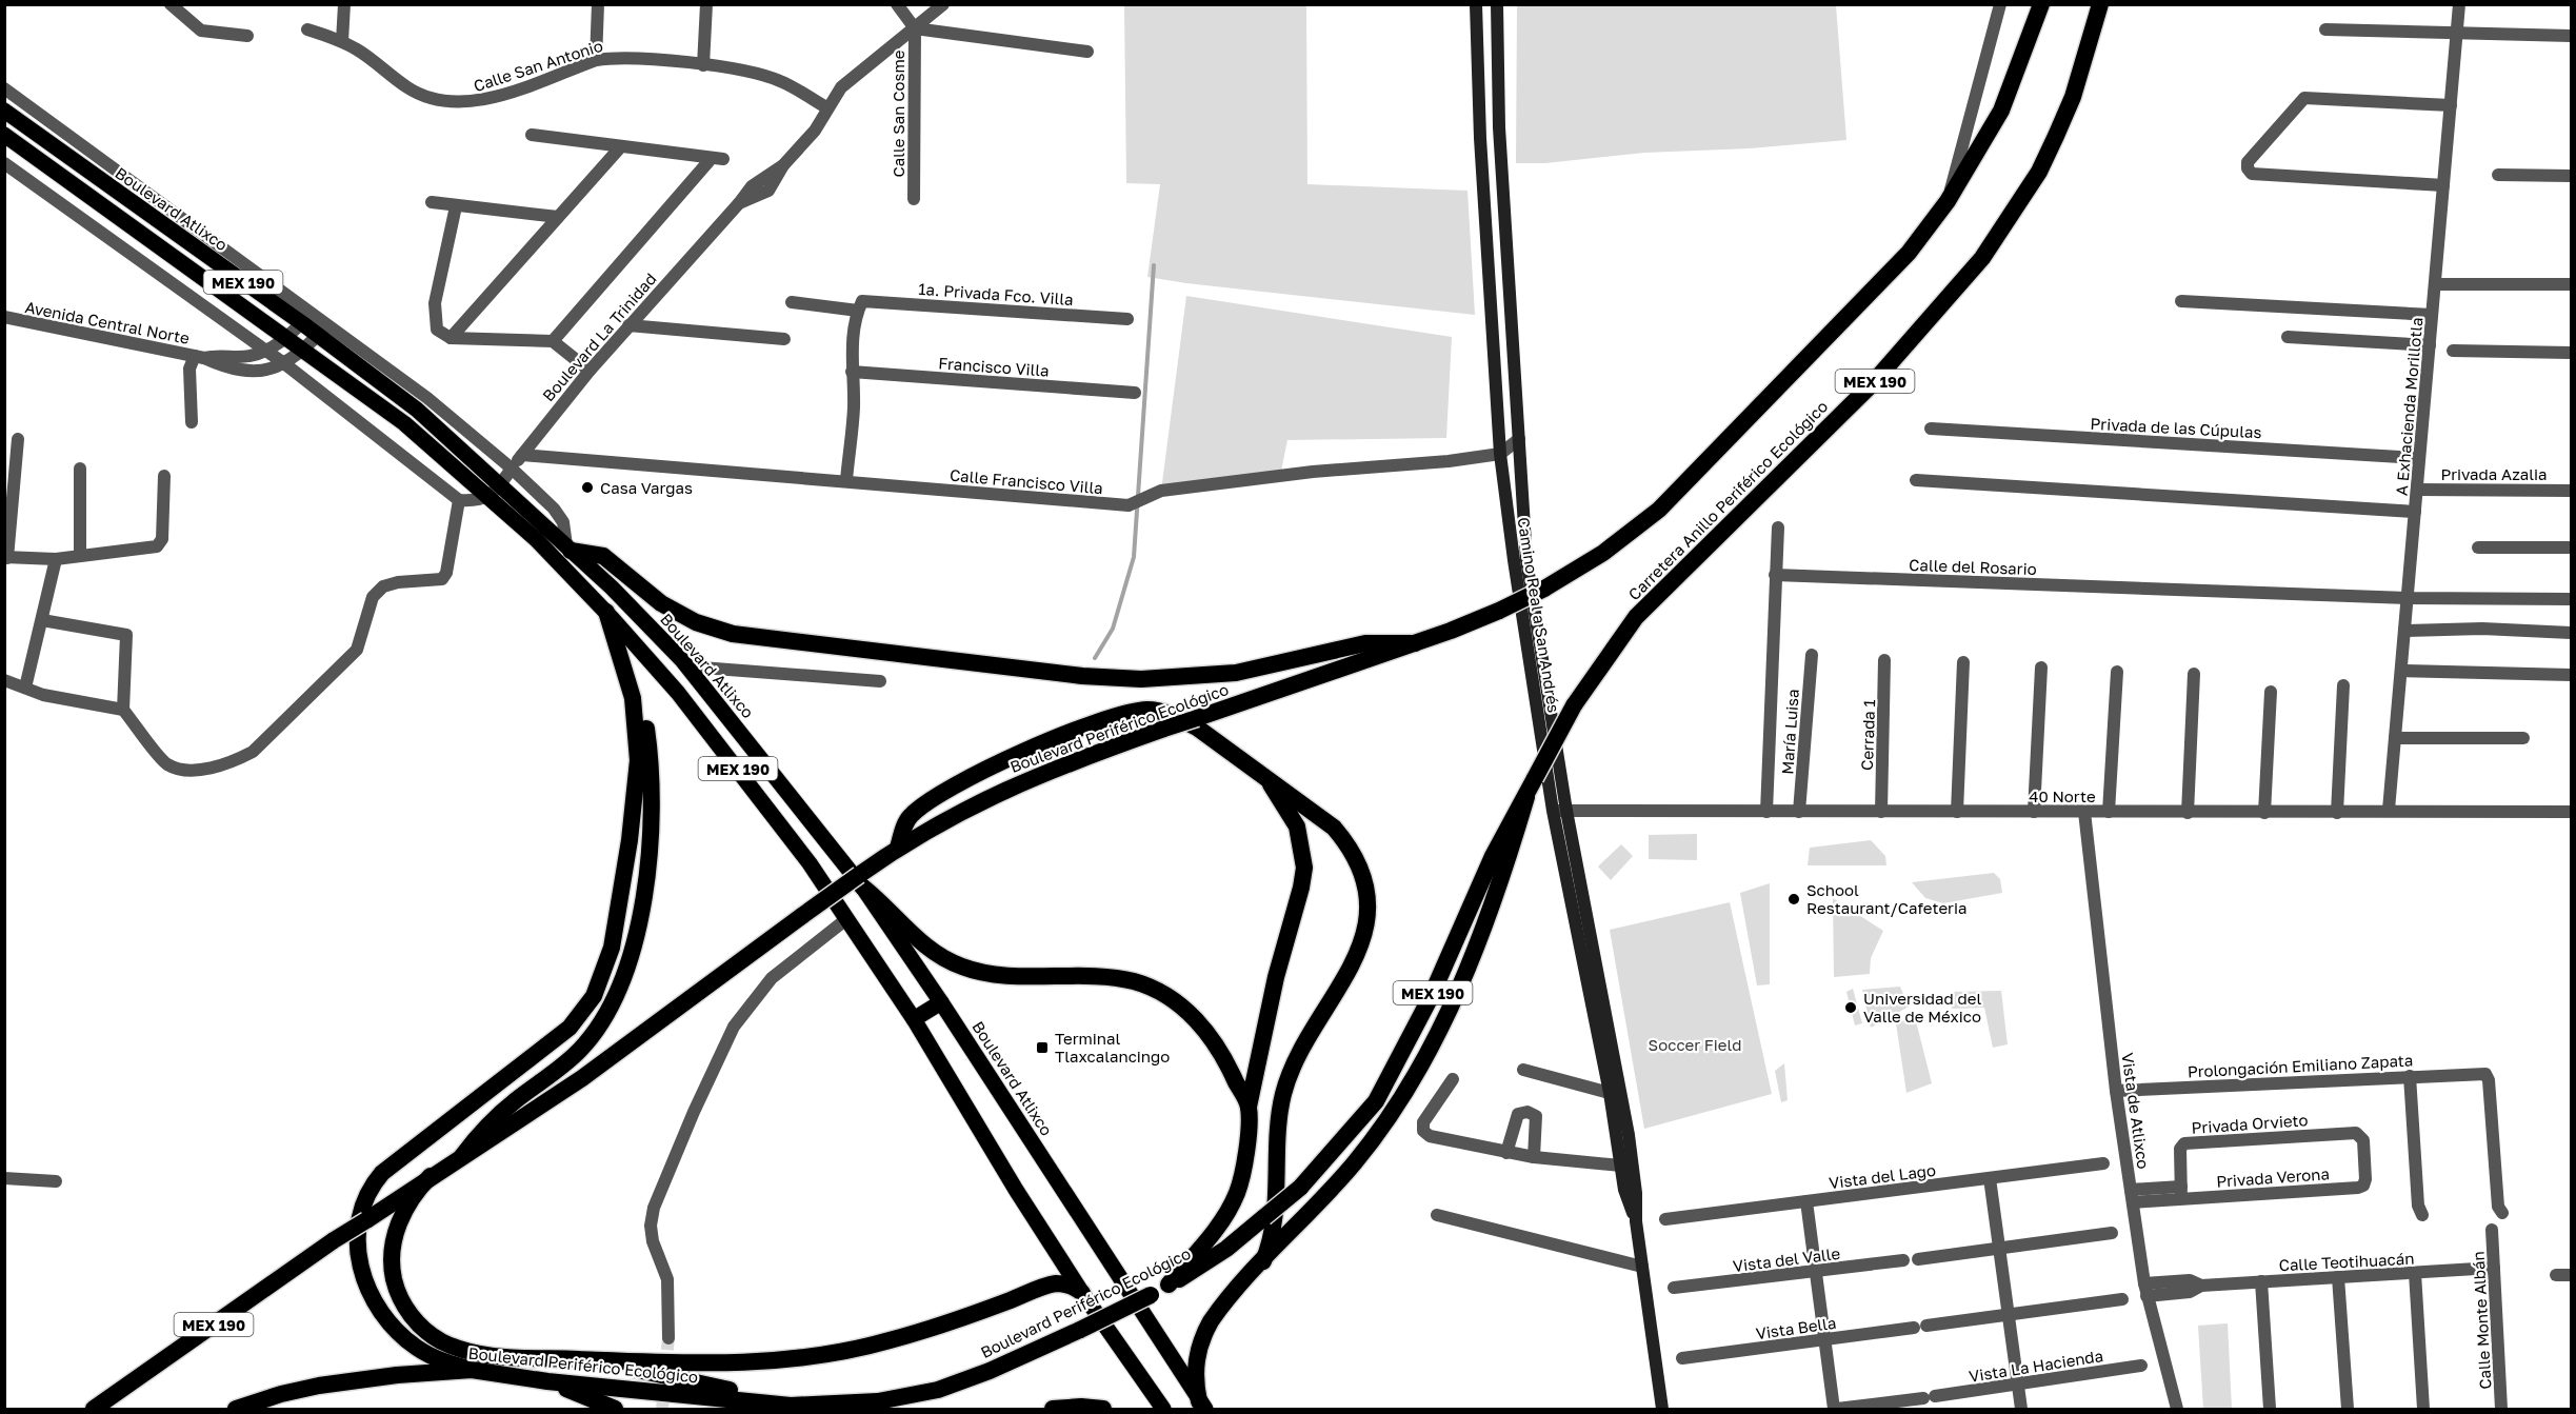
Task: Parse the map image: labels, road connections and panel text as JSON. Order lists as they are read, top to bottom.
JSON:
{
  "streets": {
    "highway": ["MEX 190", "Carretera Anillo Periférico Ecológico", "Boulevard Periférico Ecológico"],
    "main road": ["Boulevard Atlixco", "Camino Real a San Andrés"],
    "street": [
      "Calle San Antonio",
      "Calle San Cosme",
      "1a. Privada Fco. Villa",
      "Avenida Central Norte",
      "Boulevard La Trinidad",
      "Francisco Villa",
      "A Exhacienda Morillotla",
      "Privada de las Cúpulas",
      "Privada Azalia",
      "Calle Francisco Villa",
      "Calle del Rosario",
      "María Luisa",
      "Cerrada 1",
      "40 Norte",
      "Prolongación Emiliano Zapata",
      "Vista de Atlixco",
      "Privada Orvieto",
      "Vista del Lago",
      "Privada Verona",
      "Vista del Valle",
      "Calle Teotihuacán",
      "Calle Monte Albán",
      "Vista Bella",
      "Vista La Hacienda"
    ]
  },
  "crossings": [
    ["Calle San Antonio", "Boulevard La Trinidad"],
    ["Calle San Cosme", "Boulevard La Trinidad"],
    ["Boulevard Atlixco", "MEX 190"],
    ["Boulevard Atlixco", "Avenida Central Norte"],
    ["Boulevard Atlixco", "Boulevard La Trinidad"],
    ["MEX 190", "Avenida Central Norte"],
    ["MEX 190", "Boulevard La Trinidad"],
    ["Boulevard La Trinidad", "Calle Francisco Villa"],
    ["A Exhacienda Morillotla", "Privada de las Cúpulas"],
    ["A Exhacienda Morillotla", "Privada Azalia"],
    ["A Exhacienda Morillotla", "Calle del Rosario"],
    ["A Exhacienda Morillotla", "40 Norte"],
    ["Calle Francisco Villa", "Camino Real a San Andrés"],
    ["Carretera Anillo Periférico Ecológico", "Boulevard Periférico Ecológico"],
    ["Camino Real a San Andrés", "40 Norte"],
    ["María Luisa", "40 Norte"],
    ["Cerrada 1", "40 Norte"],
    ["40 Norte", "Vista de Atlixco"],
    ["Prolongación Emiliano Zapata", "Vista de Atlixco"],
    ["Vista de Atlixco", "Privada Verona"],
    ["Vista de Atlixco", "Calle Teotihuacán"],
    ["Privada Orvieto", "Privada Verona"],
    ["Calle Teotihuacán", "Calle Monte Albán"]
  ],
  "parks": ["Soccer Field"],
  "places": {
    "other": ["Casa Vargas", "School Restaurant/Cafeteria", "Universidad del Valle de México"],
    "transit": ["Terminal Tlaxcalancingo"]
  }
}
